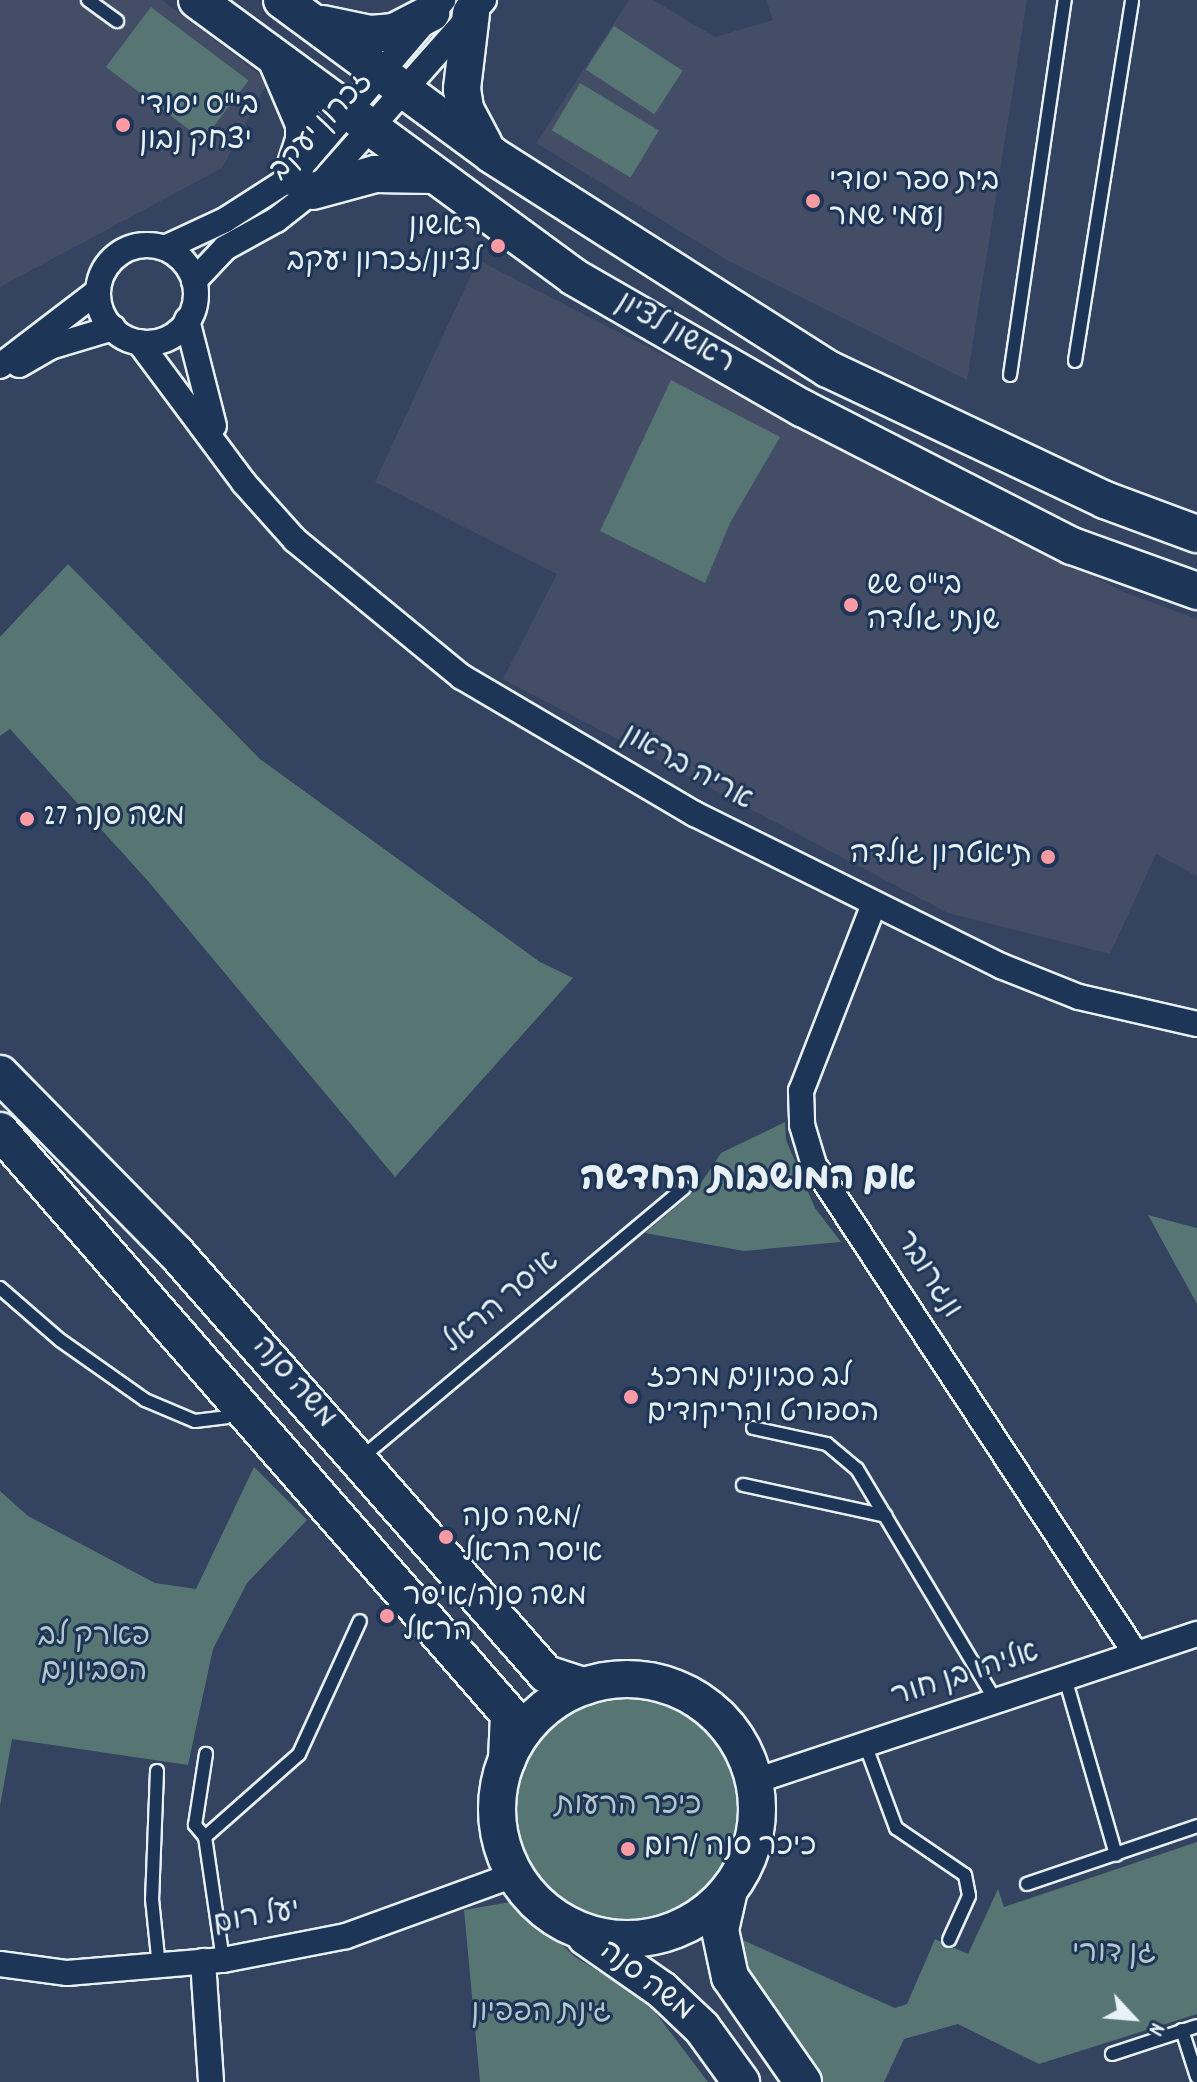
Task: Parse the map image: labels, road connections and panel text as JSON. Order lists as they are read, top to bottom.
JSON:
{
  "streets": {
    "street": [
      "זכרון יעקב",
      "ראשון לציון",
      "אריה בראון",
      "ונגרובר",
      "משה סנה",
      "אליהו בן חור",
      "יעל רום"
    ],
    "lane": ["איסר הראל"]
  },
  "crossings": [
    ["זכרון יעקב", "ראשון לציון"],
    ["זכרון יעקב", "אריה בראון"],
    ["אריה בראון", "ונגרובר"],
    ["ונגרובר", "אליהו בן חור"],
    ["איסר הראל", "משה סנה"],
    ["משה סנה", "אליהו בן חור"],
    ["משה סנה", "יעל רום"],
    ["אליהו בן חור", "יעל רום"]
  ],
  "districts": ["אם המושבות החדשה"],
  "parks": [
    "פארק לב הסביונים",
    "כיכר הרעות",
    "גן דורי",
    "גינת הפפיון"
  ],
  "places": [
    "בי\"ס יסודי יצחק נבון",
    "בית ספר יסודי נעמי שמר",
    "ראשון לציון/זכרון יעקב",
    "בי\"ס שש שנתי גולדה",
    "משה סנה 27",
    "תיאטרון גולדה",
    "לב סביונים מרכז הספורט והריקודים",
    "משה סנה/ איסר הראל",
    "משה סנה/איסר הראל",
    "כיכר סנה /רום"
  ],
  "north": "bottom right"
}
